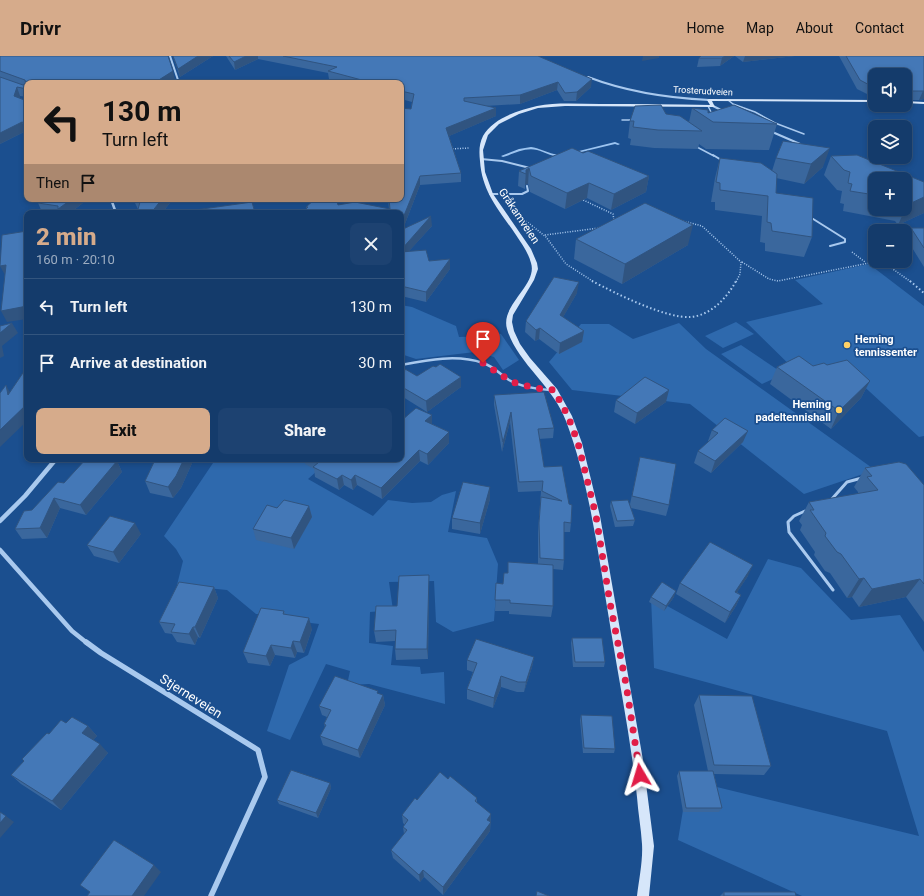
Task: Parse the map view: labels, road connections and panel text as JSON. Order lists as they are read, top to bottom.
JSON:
{
  "streets": {
    "street": ["Trosterudveien", "Gråkamveien", "Stjerneveien"]
  },
  "crossings": [
    ["Trosterudveien", "Gråkamveien"]
  ],
  "places": ["Heming tennissenter", "Heming padeltennishall"],
  "page": {
    "header": "Drivr",
    "nav": [
      "Home",
      "Map",
      "About",
      "Contact"
    ],
    "map_buttons": ["+", "−"],
    "turn": ["130 m", "Turn left"],
    "then": "Then",
    "heading": ["2 min", "160 m · 20:10"],
    "list": [
      {
        "name": "Turn left",
        "value": "130 m"
      },
      {
        "name": "Arrive at destination",
        "value": "30 m"
      }
    ],
    "buttons": ["Exit", "Share"]
  }
}
